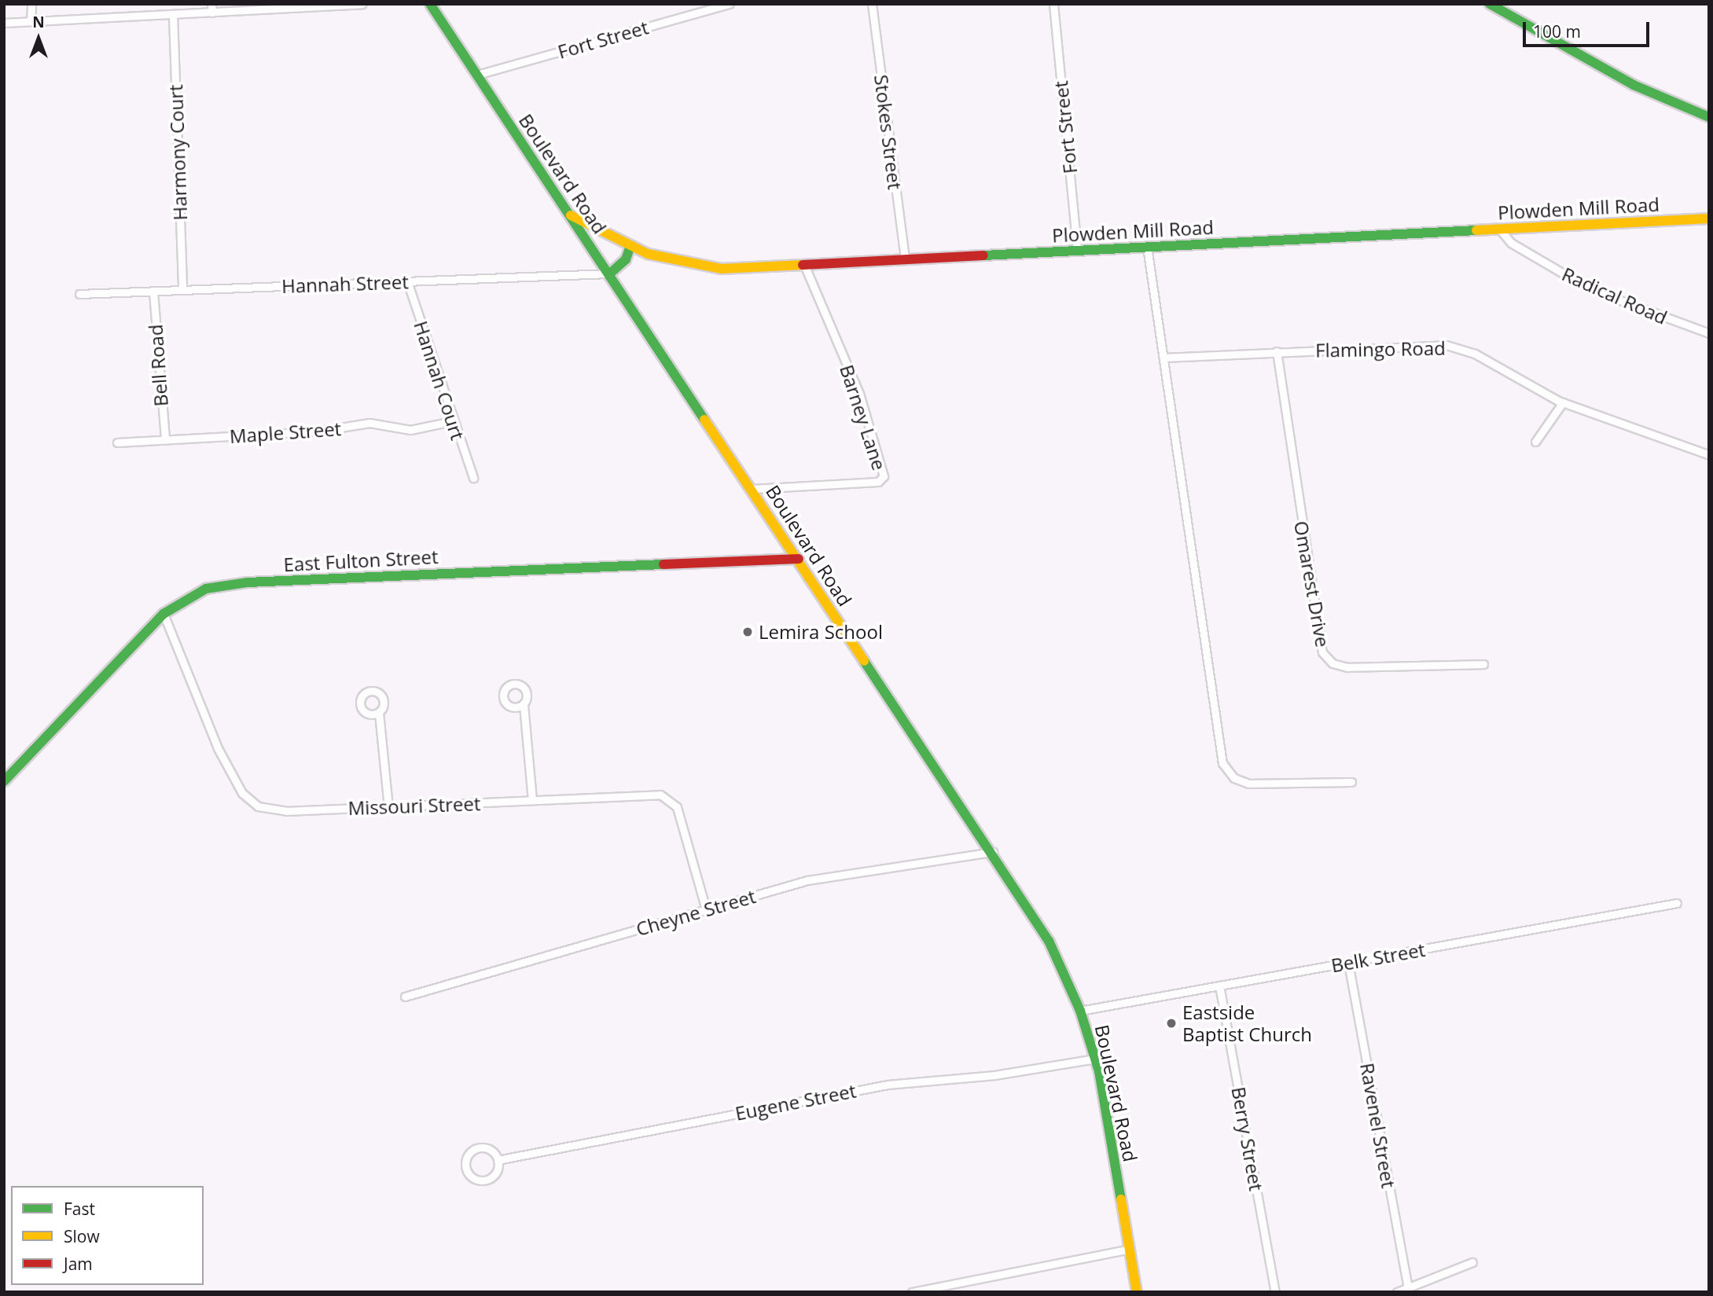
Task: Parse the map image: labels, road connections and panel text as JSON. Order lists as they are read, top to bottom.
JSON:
{
  "streets": {
    "street": [
      "Fort Street",
      "Stokes Street",
      "Harmony Court",
      "Boulevard Road",
      "Plowden Mill Road",
      "Hannah Street",
      "Radical Road",
      "Flamingo Road",
      "Bell Road",
      "Hannah Court",
      "Barney Lane",
      "Maple Street",
      "East Fulton Street",
      "Omarest Drive",
      "Missouri Street",
      "Cheyne Street",
      "Belk Street",
      "Eugene Street",
      "Ravenel Street",
      "Berry Street"
    ]
  },
  "crossings": [
    ["Fort Street", "Boulevard Road"],
    ["Fort Street", "Plowden Mill Road"],
    ["Stokes Street", "Plowden Mill Road"],
    ["Harmony Court", "Hannah Street"],
    ["Boulevard Road", "Plowden Mill Road"],
    ["Boulevard Road", "Hannah Street"],
    ["Boulevard Road", "Barney Lane"],
    ["Boulevard Road", "East Fulton Street"],
    ["Boulevard Road", "Cheyne Street"],
    ["Boulevard Road", "Belk Street"],
    ["Boulevard Road", "Eugene Street"],
    ["Plowden Mill Road", "Radical Road"],
    ["Plowden Mill Road", "Barney Lane"],
    ["Hannah Street", "Bell Road"],
    ["Hannah Street", "Hannah Court"],
    ["Flamingo Road", "Omarest Drive"],
    ["Bell Road", "Maple Street"],
    ["Hannah Court", "Maple Street"],
    ["East Fulton Street", "Missouri Street"],
    ["Missouri Street", "Cheyne Street"],
    ["Belk Street", "Ravenel Street"],
    ["Belk Street", "Berry Street"]
  ],
  "places": ["Lemira School", "Eastside Baptist Church"],
  "legend": ["Fast", "Slow", "Jam"],
  "scale_bar": "100 m",
  "north": "top"
}
